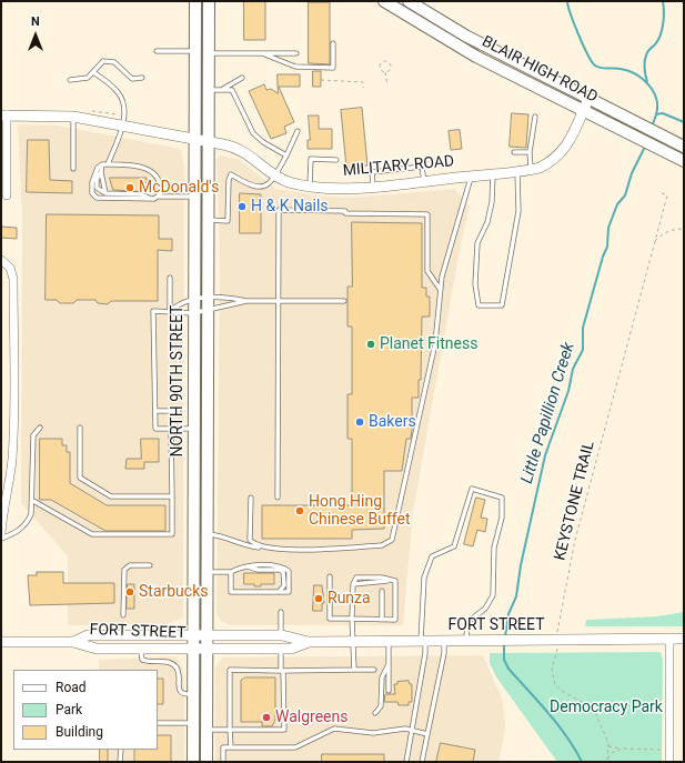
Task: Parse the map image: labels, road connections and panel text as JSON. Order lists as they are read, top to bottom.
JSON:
{
  "streets": {
    "main road": [
      "BLAIR HIGH ROAD",
      "MILITARY ROAD",
      "NORTH 90TH STREET",
      "FORT STREET"
    ],
    "path": ["KEYSTONE TRAIL"]
  },
  "crossings": [
    ["BLAIR HIGH ROAD", "MILITARY ROAD"],
    ["MILITARY ROAD", "NORTH 90TH STREET"],
    ["NORTH 90TH STREET", "FORT STREET"],
    ["KEYSTONE TRAIL", "FORT STREET"]
  ],
  "water": ["Little Papillion Creek"],
  "parks": ["Democracy Park"],
  "places": [
    "McDonald's",
    "H & K Nails",
    "Planet Fitness",
    "Bakers",
    "Hong Hing Chinese Buffet",
    "Starbucks",
    "Runza",
    "Walgreens"
  ],
  "legend": ["Road", "Park", "Building"],
  "north": "top"
}
